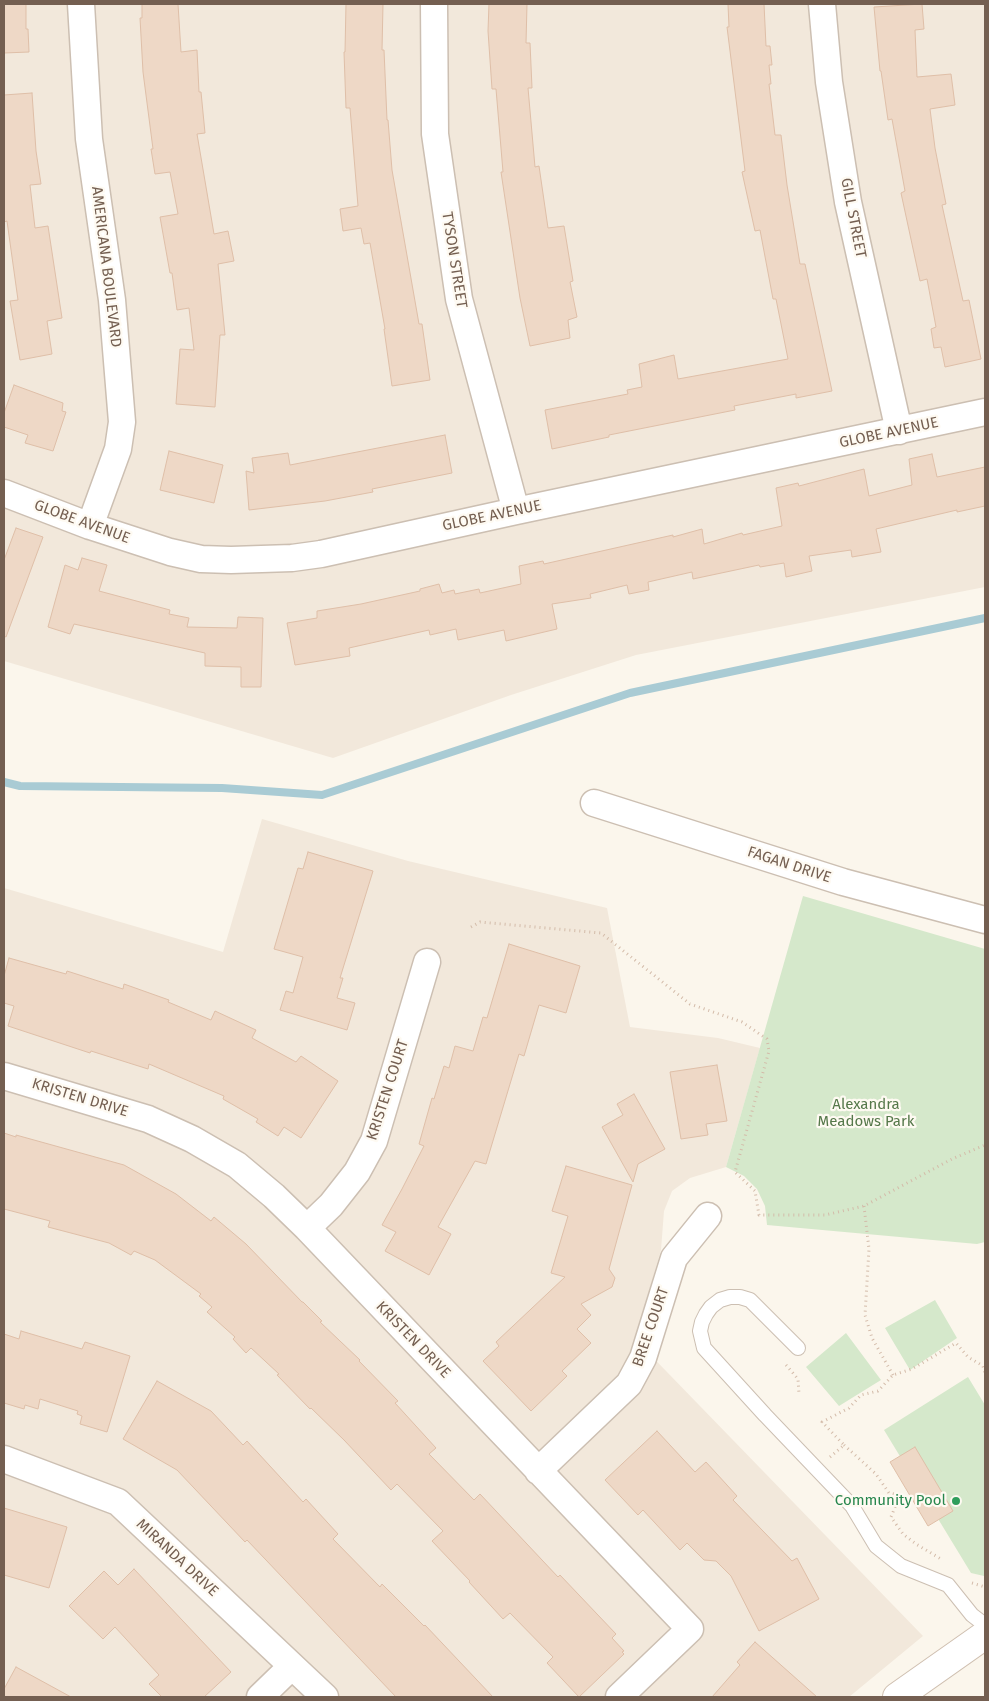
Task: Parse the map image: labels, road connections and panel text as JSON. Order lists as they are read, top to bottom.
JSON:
{
  "streets": {
    "street": [
      "GILL STREET",
      "TYSON STREET",
      "AMERICANA BOULEVARD",
      "GLOBE AVENUE",
      "FAGAN DRIVE",
      "KRISTEN COURT",
      "KRISTEN DRIVE",
      "BREE COURT",
      "MIRANDA DRIVE"
    ]
  },
  "crossings": [
    ["GILL STREET", "GLOBE AVENUE"],
    ["TYSON STREET", "GLOBE AVENUE"],
    ["AMERICANA BOULEVARD", "GLOBE AVENUE"],
    ["KRISTEN COURT", "KRISTEN DRIVE"],
    ["KRISTEN DRIVE", "BREE COURT"]
  ],
  "parks": ["Alexandra Meadows Park"],
  "places": ["Community Pool"]
}
